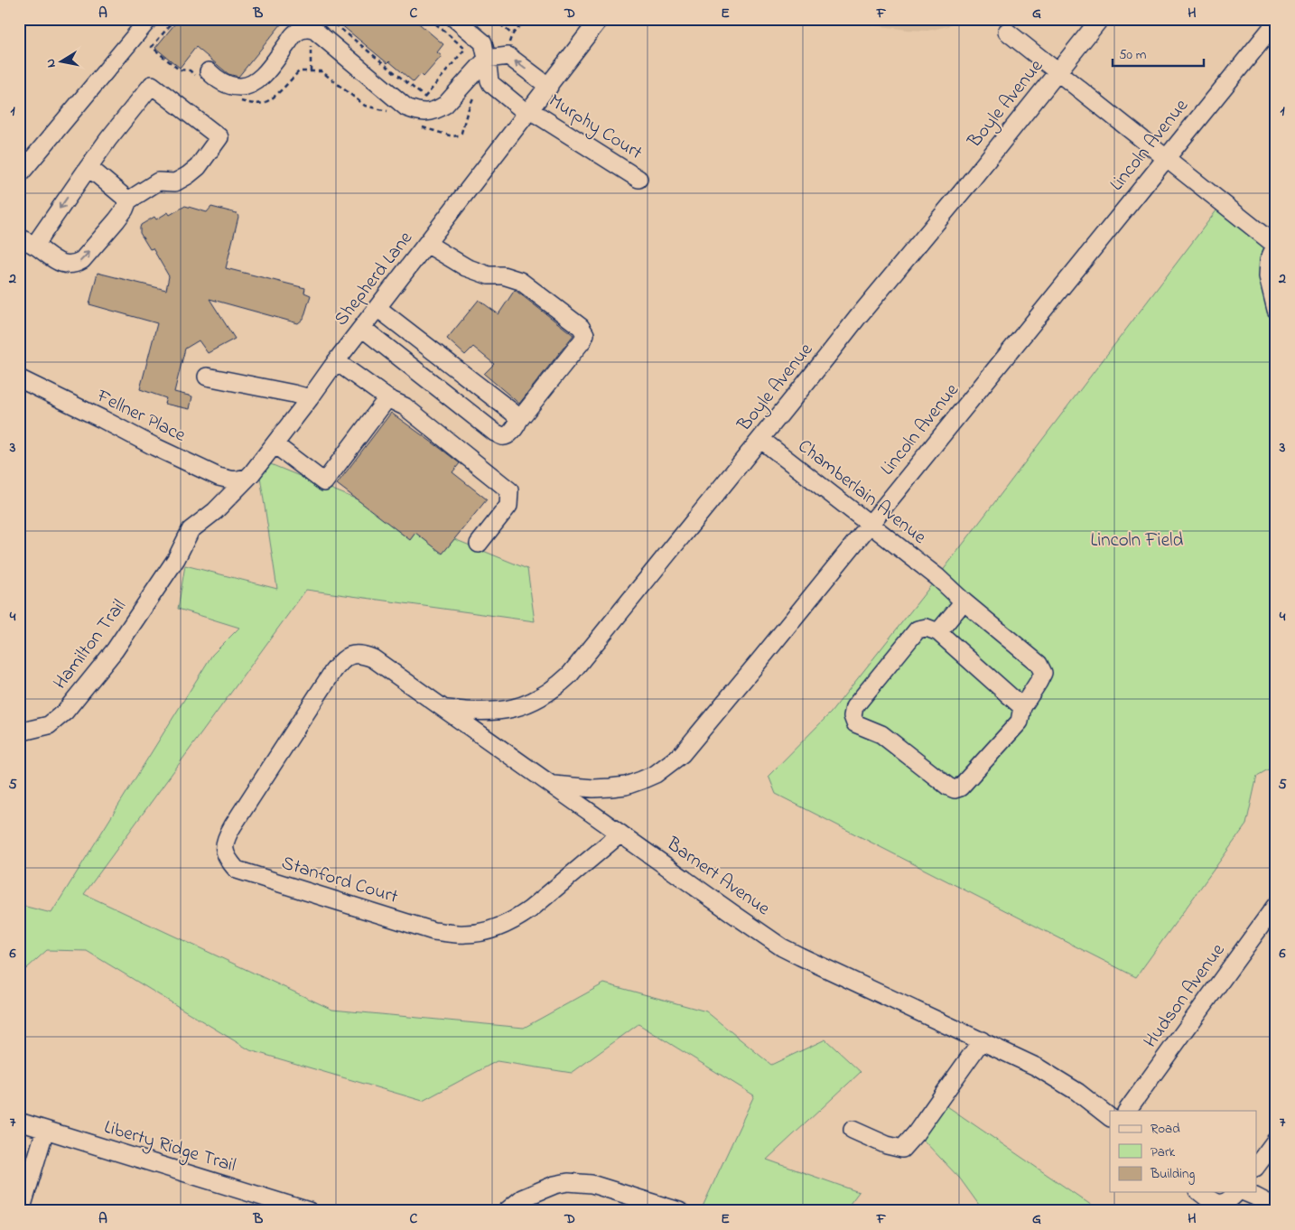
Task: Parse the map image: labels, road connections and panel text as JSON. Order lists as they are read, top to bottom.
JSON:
{
  "streets": {
    "street": [
      "Boyle Avenue",
      "Murphy Court",
      "Lincoln Avenue",
      "Shepherd Lane",
      "Fellner Place",
      "Chamberlain Avenue",
      "Hamilton Trail",
      "Barnert Avenue",
      "Stanford Court",
      "Hudson Avenue",
      "Liberty Ridge Trail"
    ]
  },
  "crossings": [
    ["Boyle Avenue", "Chamberlain Avenue"],
    ["Boyle Avenue", "Barnert Avenue"],
    ["Murphy Court", "Shepherd Lane"],
    ["Lincoln Avenue", "Chamberlain Avenue"],
    ["Lincoln Avenue", "Barnert Avenue"],
    ["Shepherd Lane", "Fellner Place"],
    ["Shepherd Lane", "Hamilton Trail"],
    ["Barnert Avenue", "Stanford Court"]
  ],
  "parks": ["Lincoln Field"],
  "legend": ["Road", "Park", "Building"],
  "scale_bar": "50 m",
  "north": "left",
  "grid": {
    "columns": [
      "A",
      "B",
      "C",
      "D",
      "E",
      "F",
      "G",
      "H"
    ],
    "rows": [
      "1",
      "2",
      "3",
      "4",
      "5",
      "6",
      "7"
    ]
  }
}
